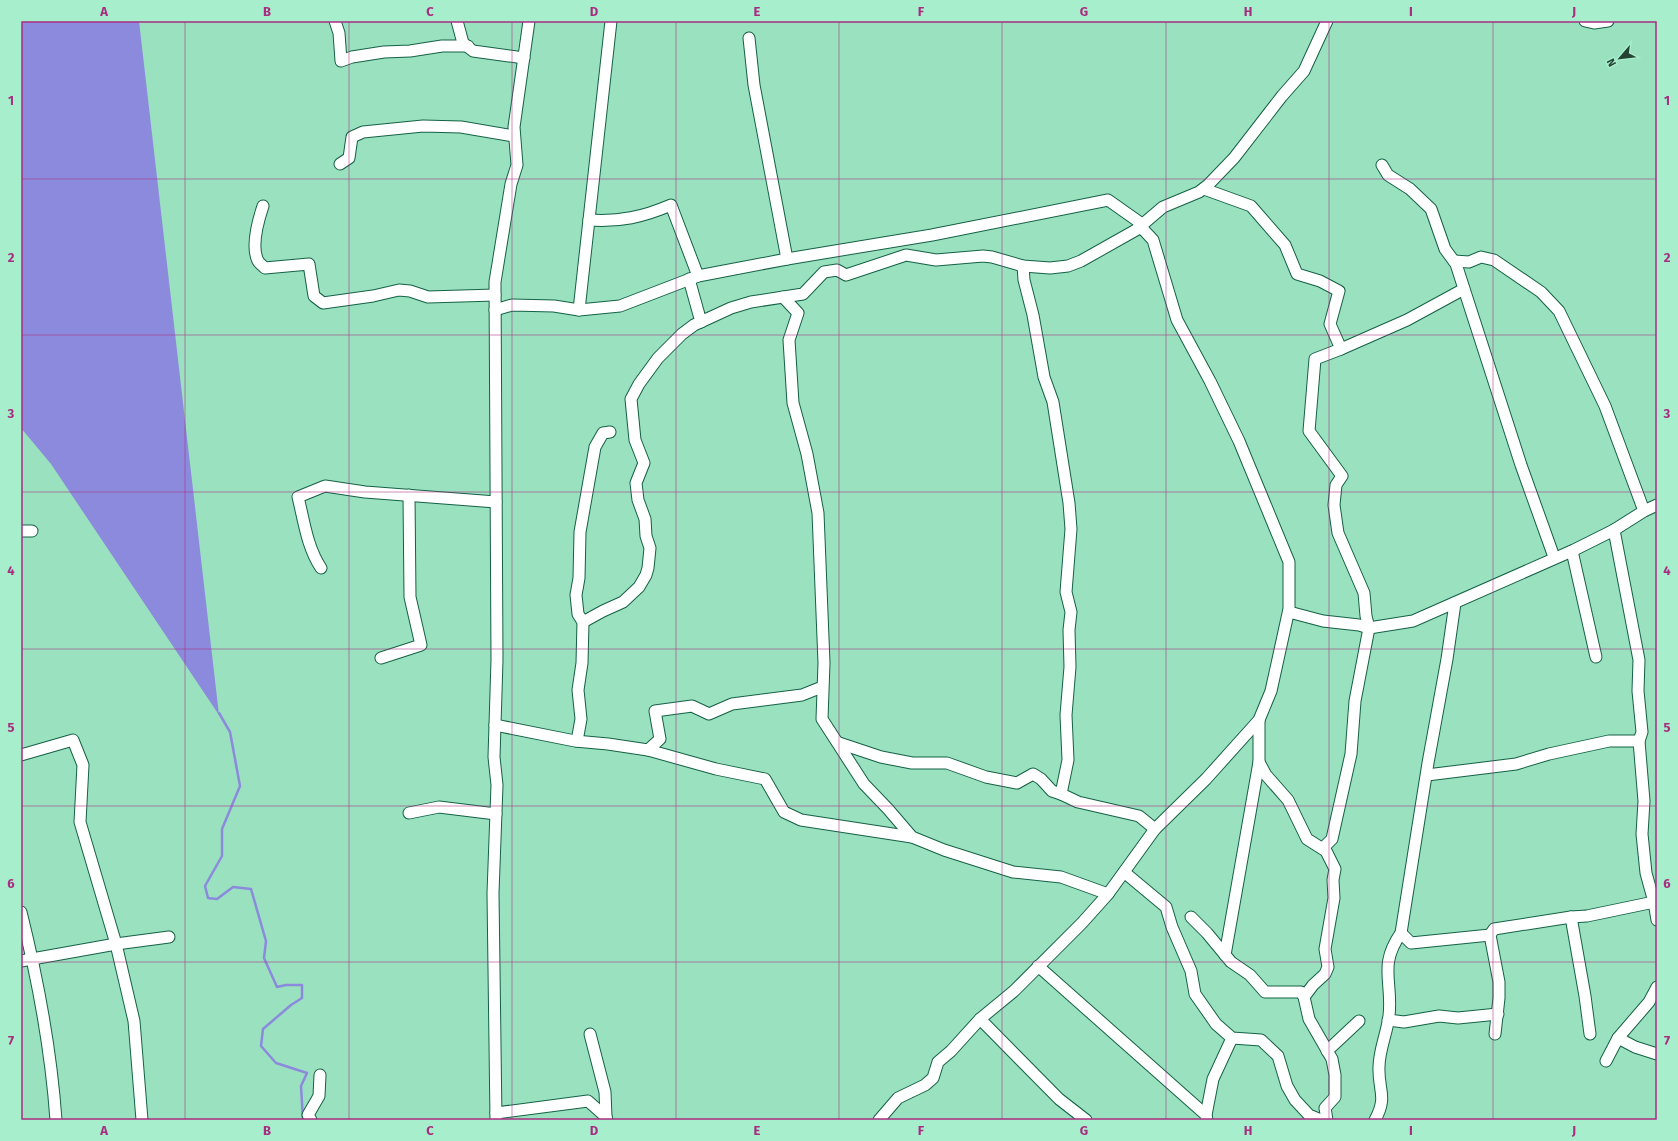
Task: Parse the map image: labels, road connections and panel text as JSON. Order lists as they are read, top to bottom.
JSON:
{
  "north": "bottom left",
  "grid": {
    "columns": [
      "A",
      "B",
      "C",
      "D",
      "E",
      "F",
      "G",
      "H",
      "I",
      "J"
    ],
    "rows": [
      "1",
      "2",
      "3",
      "4",
      "5",
      "6",
      "7"
    ]
  }
}
